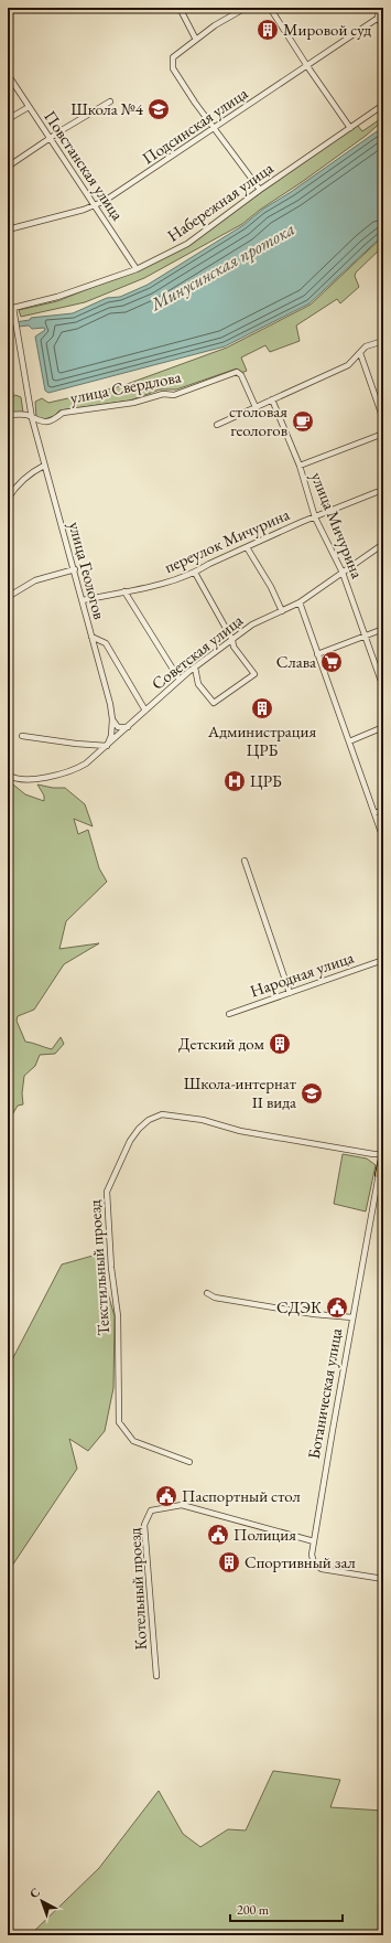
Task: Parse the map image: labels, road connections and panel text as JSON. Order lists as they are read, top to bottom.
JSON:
{
  "streets": {
    "main road": ["Ботаническая улица"],
    "street": [
      "Подсинская улица",
      "Повстанская улица",
      "Набережная улица",
      "улица Свердлова",
      "улица Мичурина",
      "переулок Мичурина",
      "улица Геологов",
      "Советская улица",
      "Народная улица",
      "Текстильный проезд",
      "Котельный проезд"
    ]
  },
  "crossings": [
    ["Подсинская улица", "Повстанская улица"],
    ["Повстанская улица", "Набережная улица"],
    ["Набережная улица", "улица Геологов"],
    ["улица Свердлова", "улица Геологов"],
    ["улица Мичурина", "переулок Мичурина"],
    ["улица Мичурина", "Советская улица"],
    ["переулок Мичурина", "улица Геологов"],
    ["улица Геологов", "Советская улица"],
    ["Текстильный проезд", "Ботаническая улица"],
    ["Ботаническая улица", "Котельный проезд"]
  ],
  "water": ["Минусинская протока"],
  "places": {
    "building": [
      "Мировой суд",
      "Администрация ЦРБ",
      "Детский дом",
      "Спортивный зал"
    ],
    "school or university": ["Школа №4", "Школа-интернат II вида"],
    "cafe": ["столовая геологов"],
    "supermarket": ["Слава"],
    "hospital": ["ЦРБ"],
    "public building": ["СДЭК", "Паспортный стол", "Полиция"]
  },
  "scale_bar": "200 m",
  "north": "top left"
}
